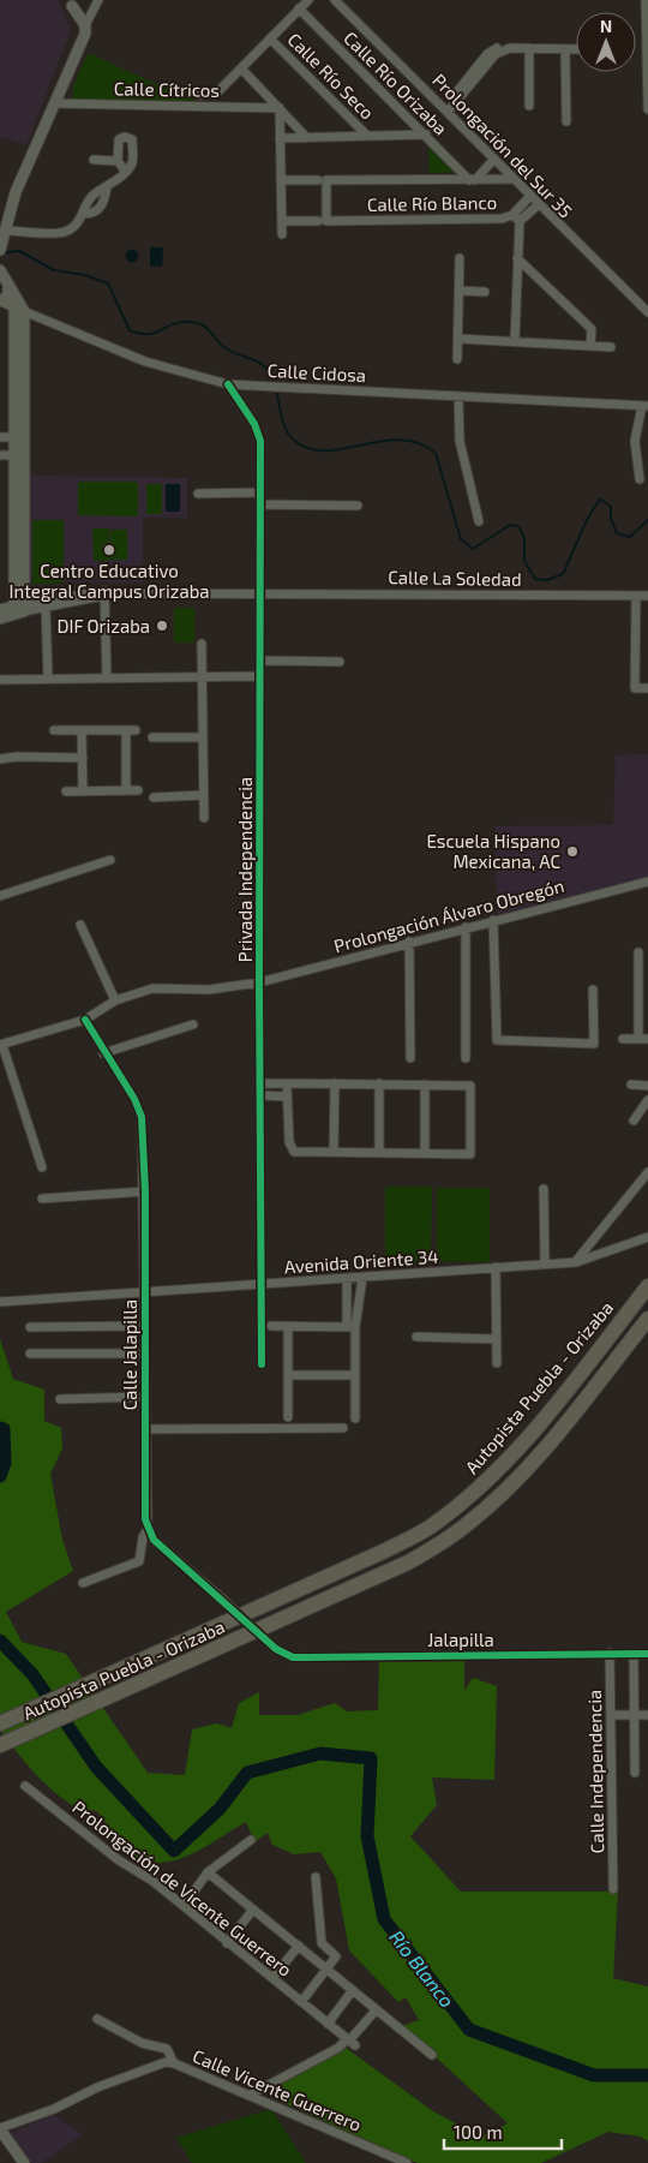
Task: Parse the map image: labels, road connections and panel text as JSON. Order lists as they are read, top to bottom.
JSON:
{
  "streets": {
    "highway": ["Autopista Puebla - Orizaba"],
    "street": [
      "Calle Río Seco",
      "Calle Río Orizaba",
      "Calle Cítricos",
      "Prolongación del Sur 35",
      "Calle Río Blanco",
      "Calle Cidosa",
      "Calle La Soledad",
      "Privada Independencia",
      "Prolongación Álvaro Obregón",
      "Avenida Oriente 34",
      "Calle Jalapilla",
      "Jalapilla",
      "Calle Independencia",
      "Prolongación de Vicente Guerrero",
      "Calle Vicente Guerrero"
    ]
  },
  "crossings": [
    ["Prolongación del Sur 35", "Calle Río Blanco"],
    ["Calle Cidosa", "Privada Independencia"],
    ["Calle La Soledad", "Privada Independencia"],
    ["Privada Independencia", "Prolongación Álvaro Obregón"],
    ["Privada Independencia", "Avenida Oriente 34"],
    ["Prolongación Álvaro Obregón", "Calle Jalapilla"],
    ["Avenida Oriente 34", "Calle Jalapilla"],
    ["Calle Jalapilla", "Jalapilla"],
    ["Jalapilla", "Calle Independencia"]
  ],
  "water": ["Río Blanco"],
  "places": ["Centro Educativo Integral Campus Orizaba", "DIF Orizaba", "Escuela Hispano Mexicana, AC"],
  "scale_bar": "100 m",
  "north": "top"
}
